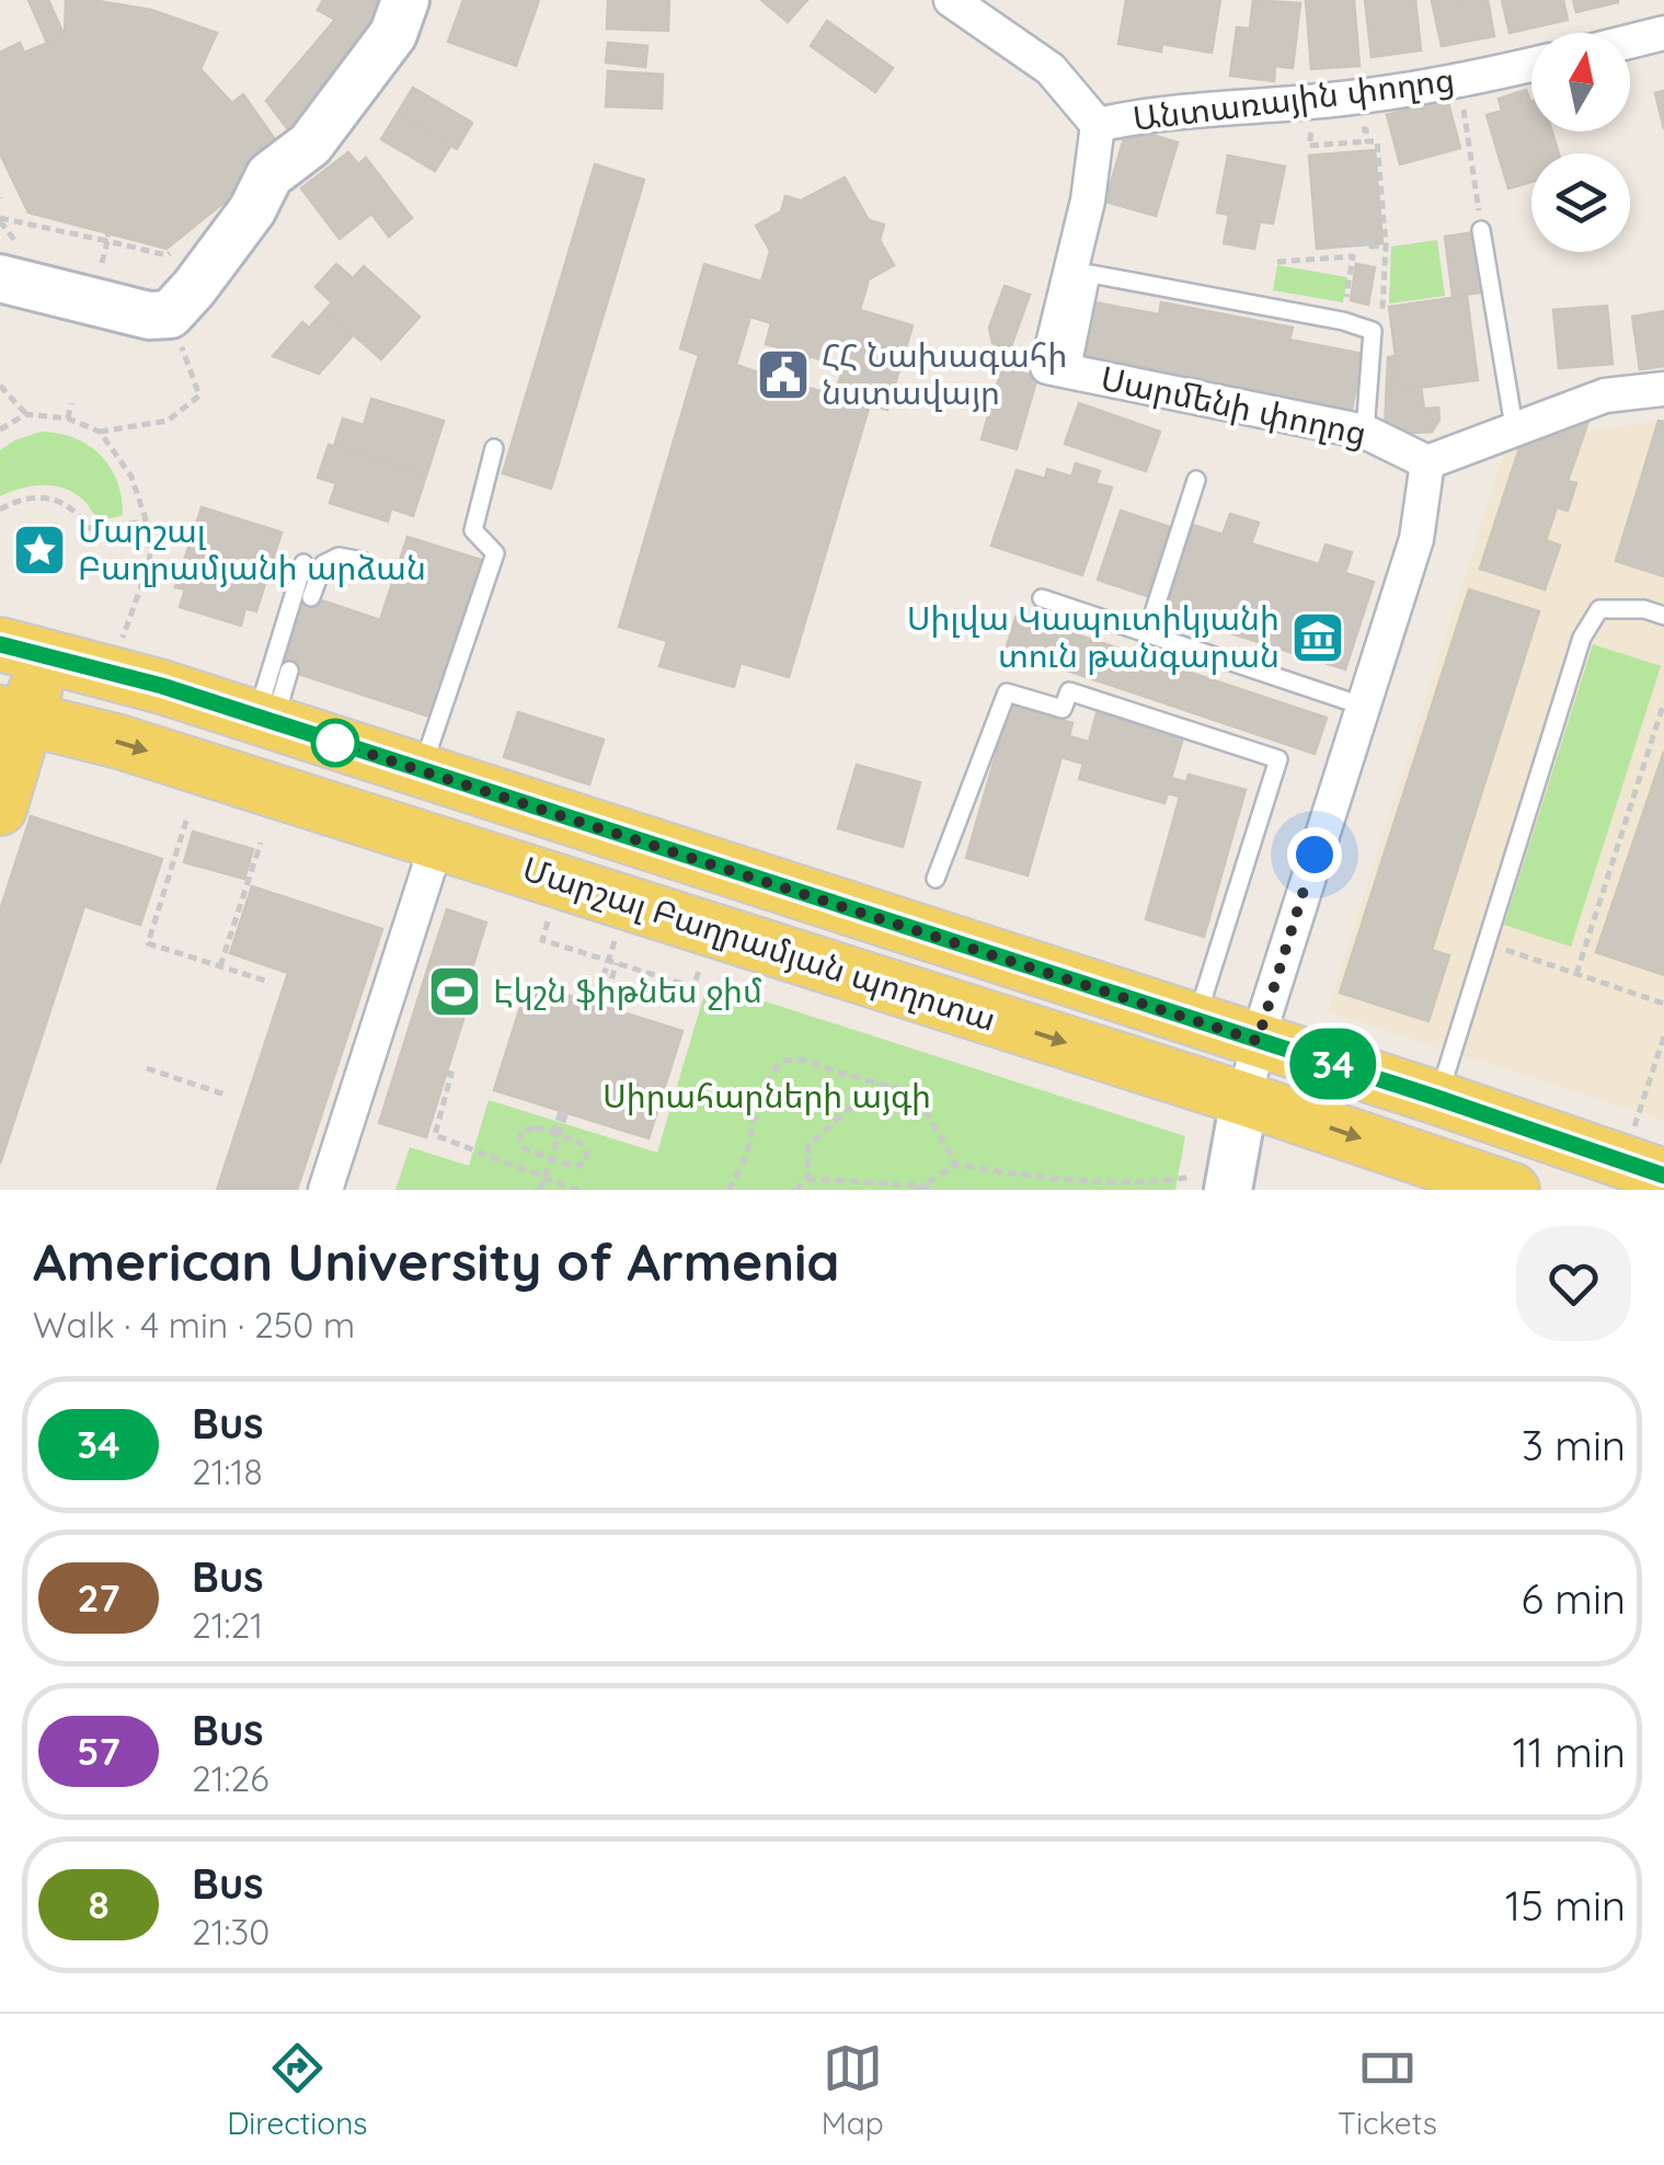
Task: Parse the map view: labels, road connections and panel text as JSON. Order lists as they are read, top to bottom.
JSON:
{
  "streets": {
    "main road": ["Մարշալ Բաղրամյան պողոտա"],
    "street": ["Անտառային փողոց", "Սարմենի փողոց"]
  },
  "parks": ["Սիրահարների այգի"],
  "places": {
    "public building": ["ՀՀ Նախագահի նստավայր"],
    "place": ["Մարշալ Բաղրամյանի արձան"],
    "museum": ["Սիլվա Կապուտիկյանի տուն թանգարան"],
    "sports": ["Էկշն ֆիթնես ջիմ"]
  },
  "lines": ["bus line 34"],
  "north": "top",
  "page": {
    "on_map": "34",
    "heading": ["American University of Armenia", "Walk · 4 min · 250 m"],
    "list": [
      {
        "mark": "34",
        "name": "Bus",
        "note": "21:18",
        "value": "3 min"
      },
      {
        "mark": "27",
        "name": "Bus",
        "note": "21:21",
        "value": "6 min"
      },
      {
        "mark": "57",
        "name": "Bus",
        "note": "21:26",
        "value": "11 min"
      },
      {
        "mark": "8",
        "name": "Bus",
        "note": "21:30",
        "value": "15 min"
      }
    ],
    "tabs": ["Directions", "Map", "Tickets"]
  }
}
